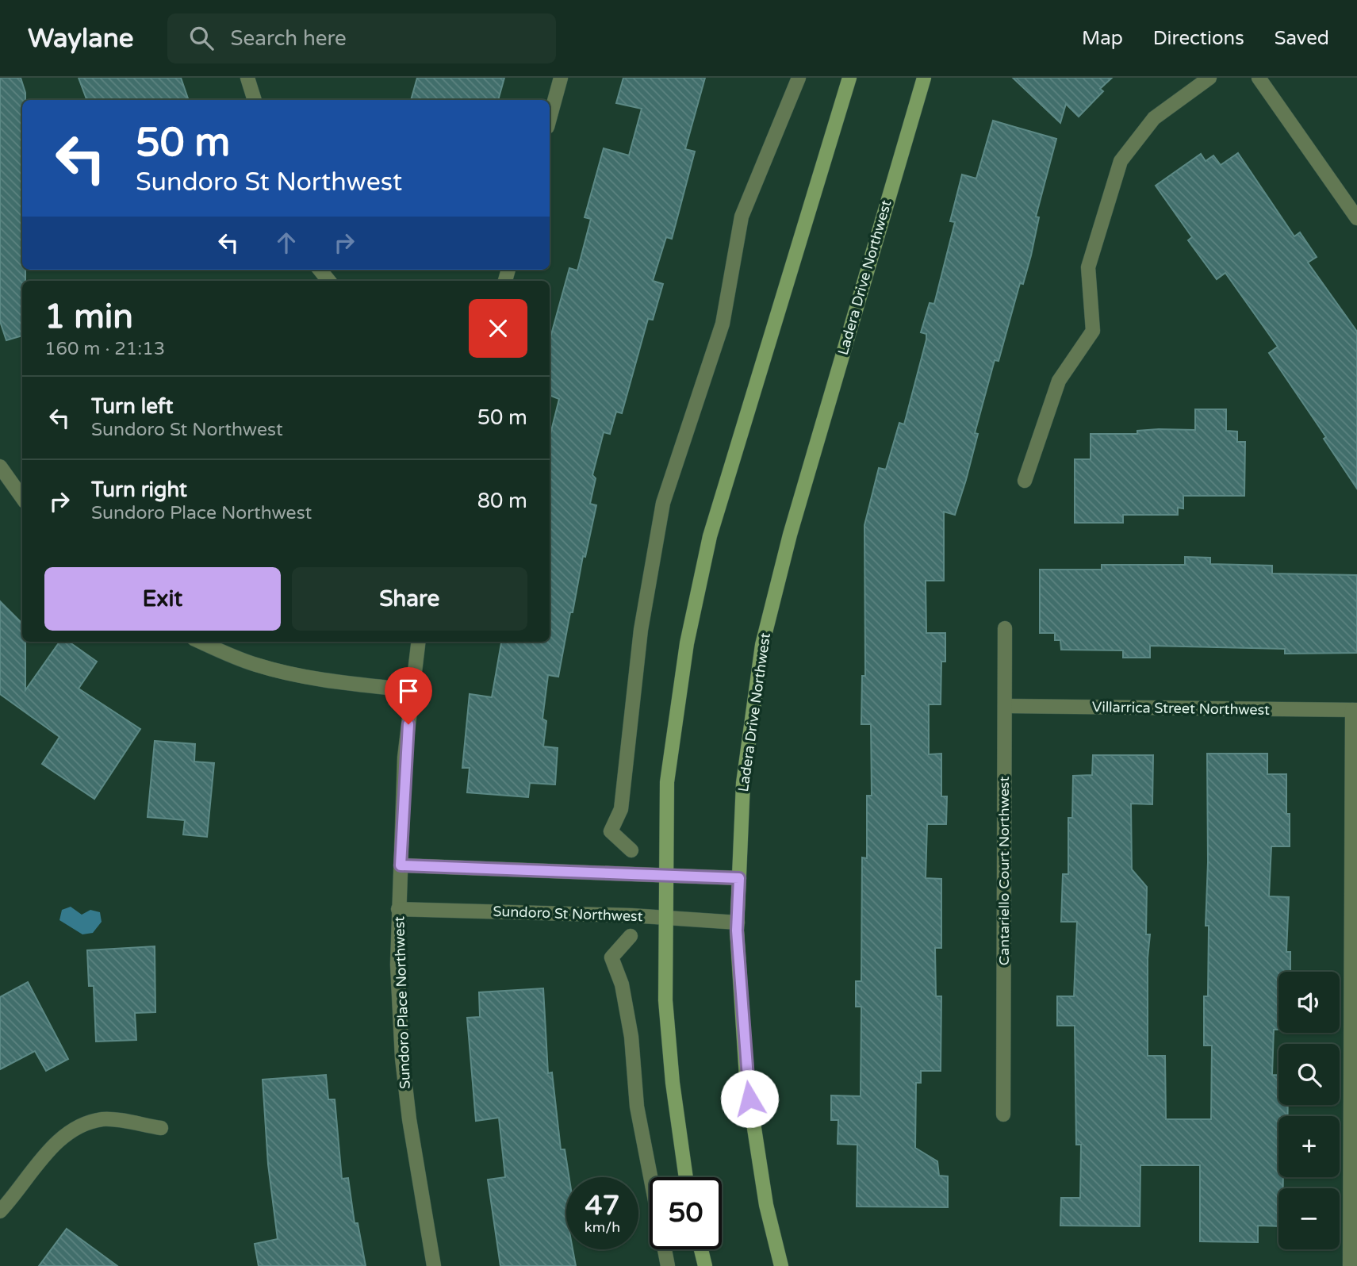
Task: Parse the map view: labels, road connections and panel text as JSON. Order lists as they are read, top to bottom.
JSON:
{
  "streets": {
    "main road": ["Ladera Drive Northwest"],
    "street": [
      "Villarrica Street Northwest",
      "Cantariello Court Northwest",
      "Sundoro St Northwest",
      "Sundoro Place Northwest"
    ]
  },
  "crossings": [
    ["Ladera Drive Northwest", "Sundoro St Northwest"],
    ["Villarrica Street Northwest", "Cantariello Court Northwest"],
    ["Sundoro St Northwest", "Sundoro Place Northwest"]
  ],
  "page": {
    "header": "Waylane",
    "search": "Search here",
    "nav": ["Map", "Directions", "Saved"],
    "turn": ["50 m", "Sundoro St Northwest"],
    "heading": ["1 min", "160 m · 21:13"],
    "list": [
      {
        "name": "Turn left",
        "note": "Sundoro St Northwest",
        "value": "50 m"
      },
      {
        "name": "Turn right",
        "note": "Sundoro Place Northwest",
        "value": "80 m"
      }
    ],
    "buttons": ["Exit", "Share"],
    "map_buttons": ["+", "−"],
    "speed": "47 km/h",
    "limit": "50"
  }
}
